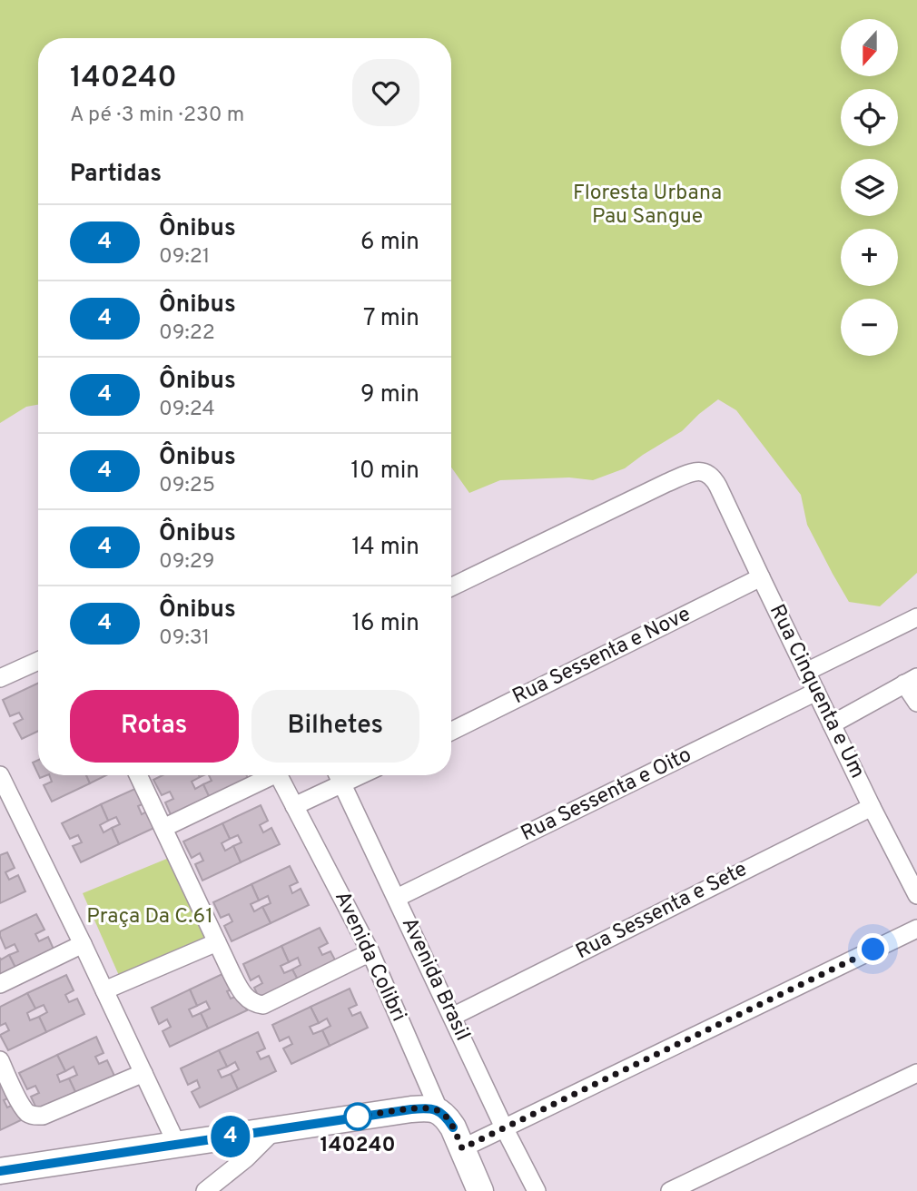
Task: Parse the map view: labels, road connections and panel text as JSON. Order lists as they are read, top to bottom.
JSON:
{
  "streets": {
    "main road": ["Avenida Colibri"],
    "street": [
      "Rua Sessenta e Nove",
      "Rua Cinquenta e Um",
      "Rua Sessenta e Oito",
      "Rua Sessenta e Sete",
      "Avenida Brasil"
    ]
  },
  "crossings": [
    ["Rua Sessenta e Nove", "Rua Cinquenta e Um"],
    ["Rua Cinquenta e Um", "Rua Sessenta e Oito"],
    ["Rua Cinquenta e Um", "Rua Sessenta e Sete"],
    ["Rua Sessenta e Oito", "Avenida Brasil"],
    ["Rua Sessenta e Sete", "Avenida Brasil"]
  ],
  "parks": ["Floresta Urbana Pau Sangue", "Praça Da C.61"],
  "places": ["140240"],
  "lines": ["bus line 4"],
  "north": "bottom",
  "page": {
    "on_map": "4",
    "map_buttons": ["+", "−"],
    "heading": [
      ["140240", "A pé · 3 min · 230 m"],
      "Partidas"
    ],
    "list": [
      {
        "mark": "4",
        "name": "Ônibus",
        "note": "09:21",
        "value": "6 min"
      },
      {
        "mark": "4",
        "name": "Ônibus",
        "note": "09:22",
        "value": "7 min"
      },
      {
        "mark": "4",
        "name": "Ônibus",
        "note": "09:24",
        "value": "9 min"
      },
      {
        "mark": "4",
        "name": "Ônibus",
        "note": "09:25",
        "value": "10 min"
      },
      {
        "mark": "4",
        "name": "Ônibus",
        "note": "09:29",
        "value": "14 min"
      },
      {
        "mark": "4",
        "name": "Ônibus",
        "note": "09:31",
        "value": "16 min"
      }
    ],
    "buttons": ["Rotas", "Bilhetes"]
  }
}
